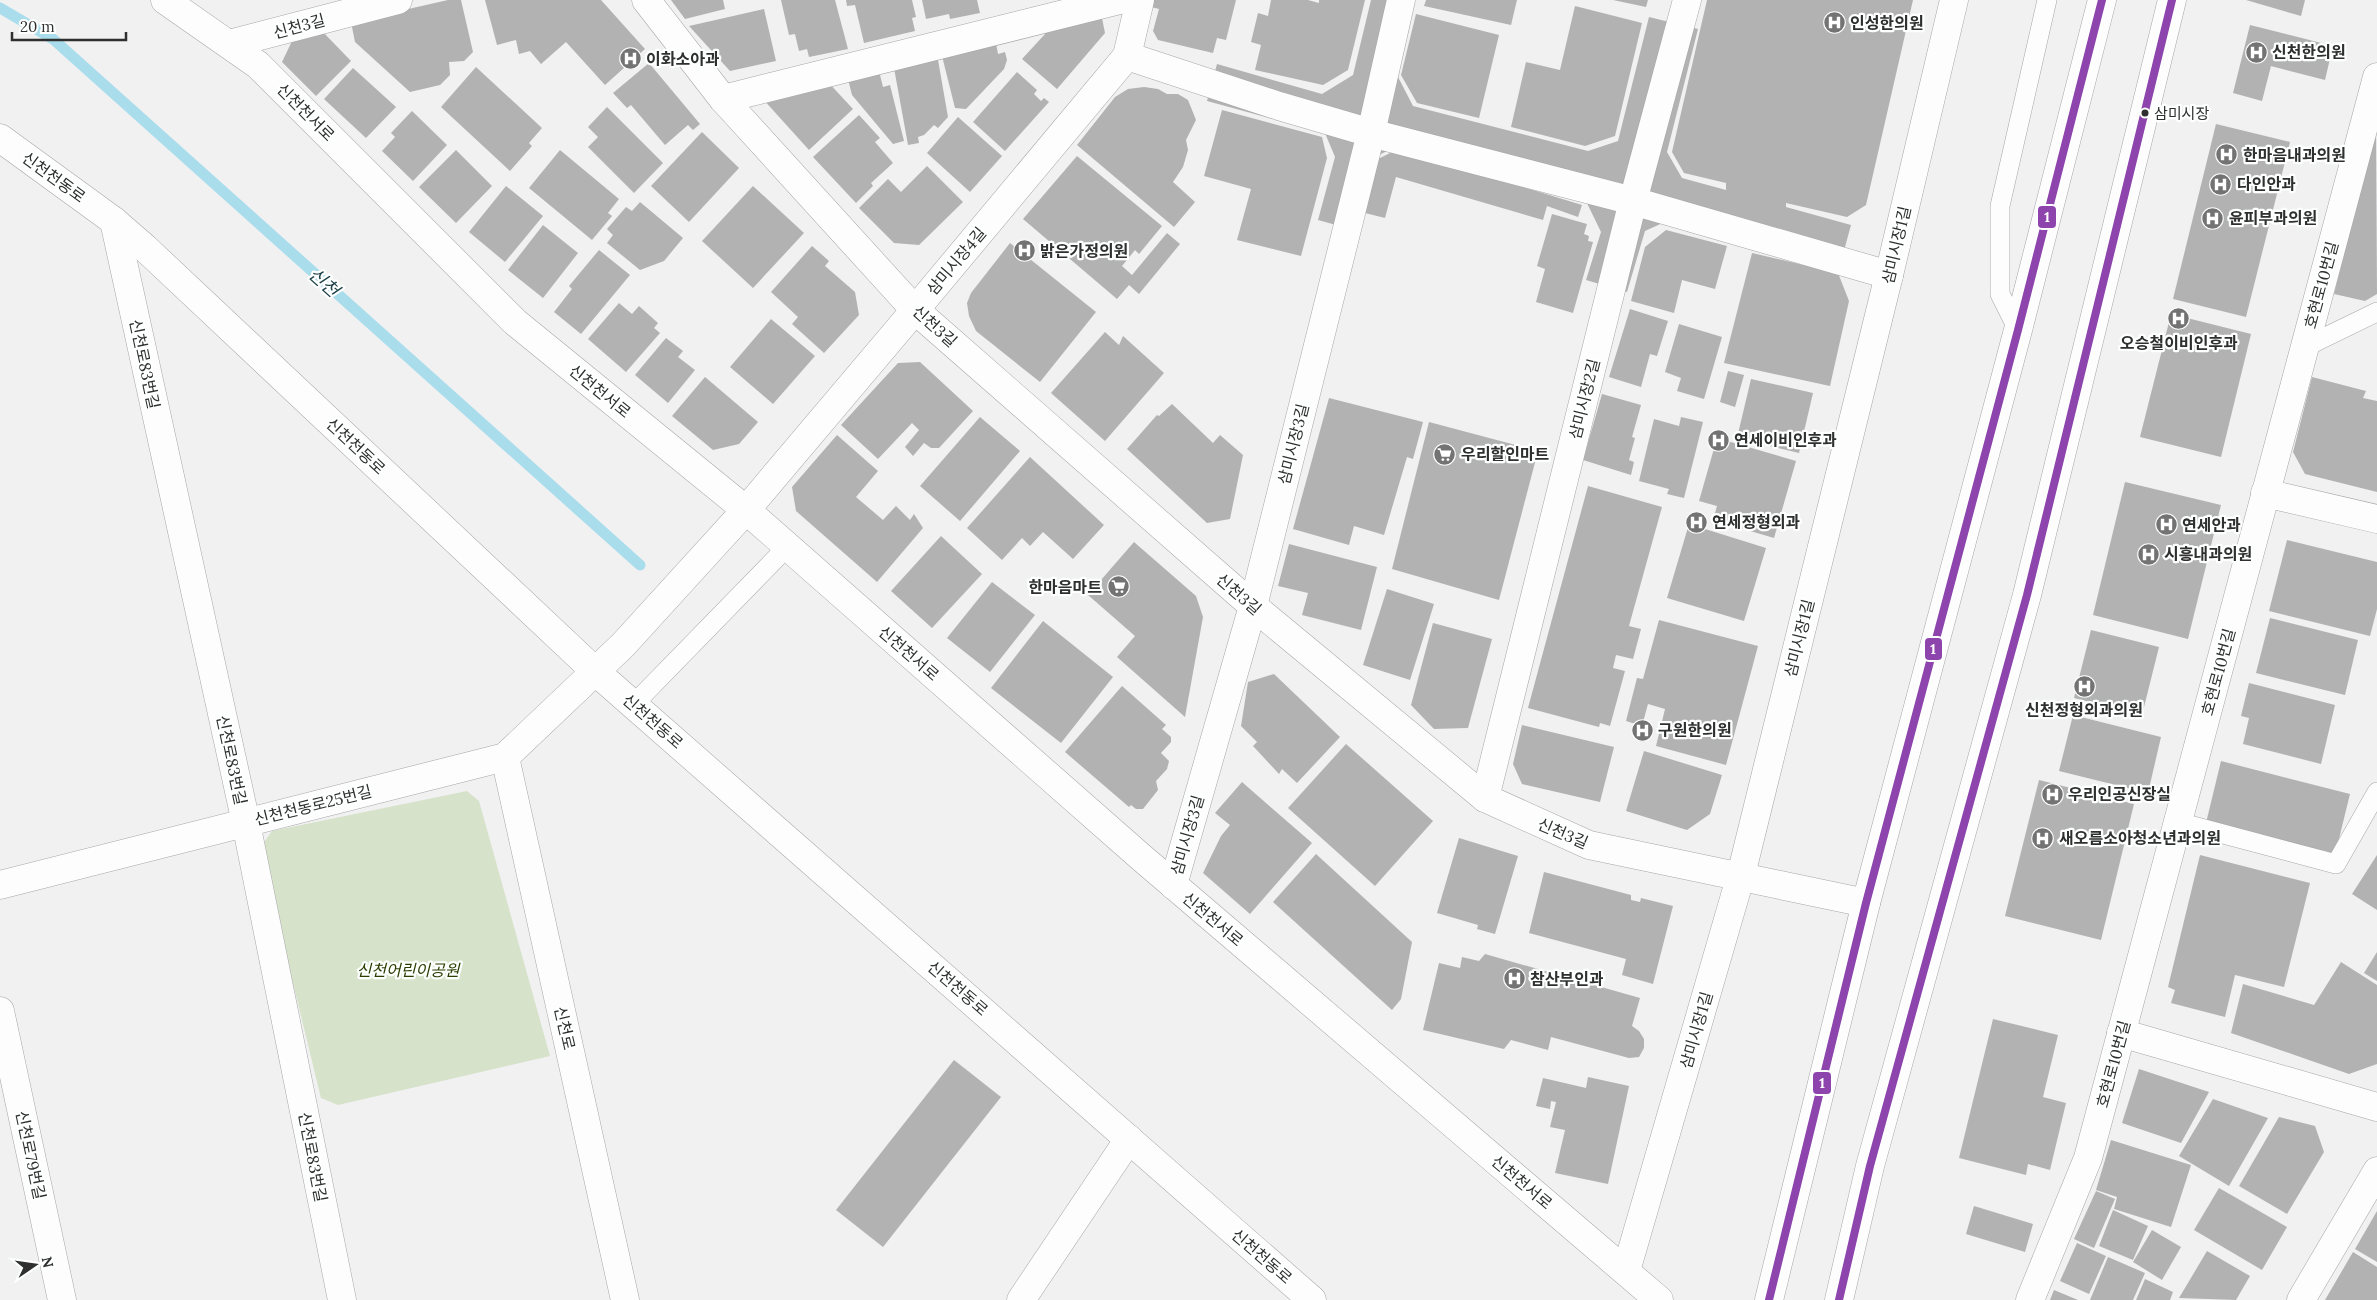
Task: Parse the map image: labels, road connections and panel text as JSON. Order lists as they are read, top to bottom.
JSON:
{
  "streets": {
    "street": [
      "신천3길",
      "신천천서로",
      "신천천동로",
      "삼미시장1길",
      "삼미시장4길",
      "호현로10번길",
      "신천로83번길",
      "삼미시장2길",
      "삼미시장3길",
      "신천천동로25번길",
      "신천로",
      "신천로79번길"
    ]
  },
  "crossings": [
    ["신천3길", "신천천서로"],
    ["신천3길", "삼미시장1길"],
    ["신천3길", "삼미시장4길"],
    ["신천3길", "삼미시장2길"],
    ["신천3길", "삼미시장3길"],
    ["신천천서로", "삼미시장1길"],
    ["신천천서로", "삼미시장4길"],
    ["신천천서로", "삼미시장3길"],
    ["신천천동로", "신천로83번길"],
    ["신천천동로", "신천천동로25번길"],
    ["삼미시장4길", "신천천동로25번길"],
    ["신천로83번길", "신천천동로25번길"],
    ["신천천동로25번길", "신천로"]
  ],
  "water": ["신천"],
  "parks": ["신천어린이공원"],
  "places": {
    "hospital": [
      "인성한의원",
      "신천한의원",
      "이화소아과",
      "한마음내과의원",
      "다인안과",
      "윤피부과의원",
      "밝은가정의원",
      "오승철이비인후과",
      "연세이비인후과",
      "연세정형외과",
      "연세안과",
      "시흥내과의원",
      "신천정형외과의원",
      "구원한의원",
      "우리인공신장실",
      "새오름소아청소년과의원",
      "참산부인과"
    ],
    "other": ["삼미시장"],
    "supermarket": ["우리할인마트", "한마음마트"]
  },
  "lines": ["transit line 1"],
  "scale_bar": "20 m",
  "north": "right"
}
